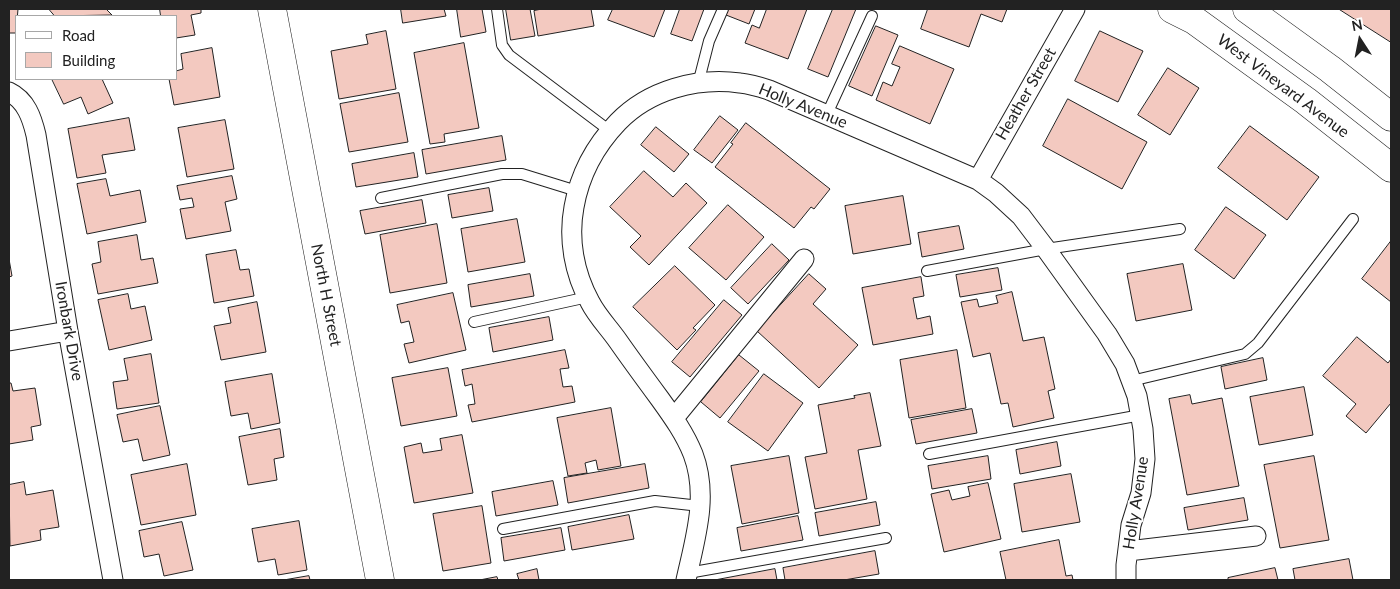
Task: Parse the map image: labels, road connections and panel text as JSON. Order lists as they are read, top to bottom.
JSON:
{
  "streets": {
    "street": [
      "West Vineyard Avenue",
      "Heather Street",
      "Holly Avenue",
      "North H Street",
      "Ironbark Drive"
    ]
  },
  "crossings": [
    ["Heather Street", "Holly Avenue"]
  ],
  "legend": ["Road", "Building"],
  "north": "top"
}
